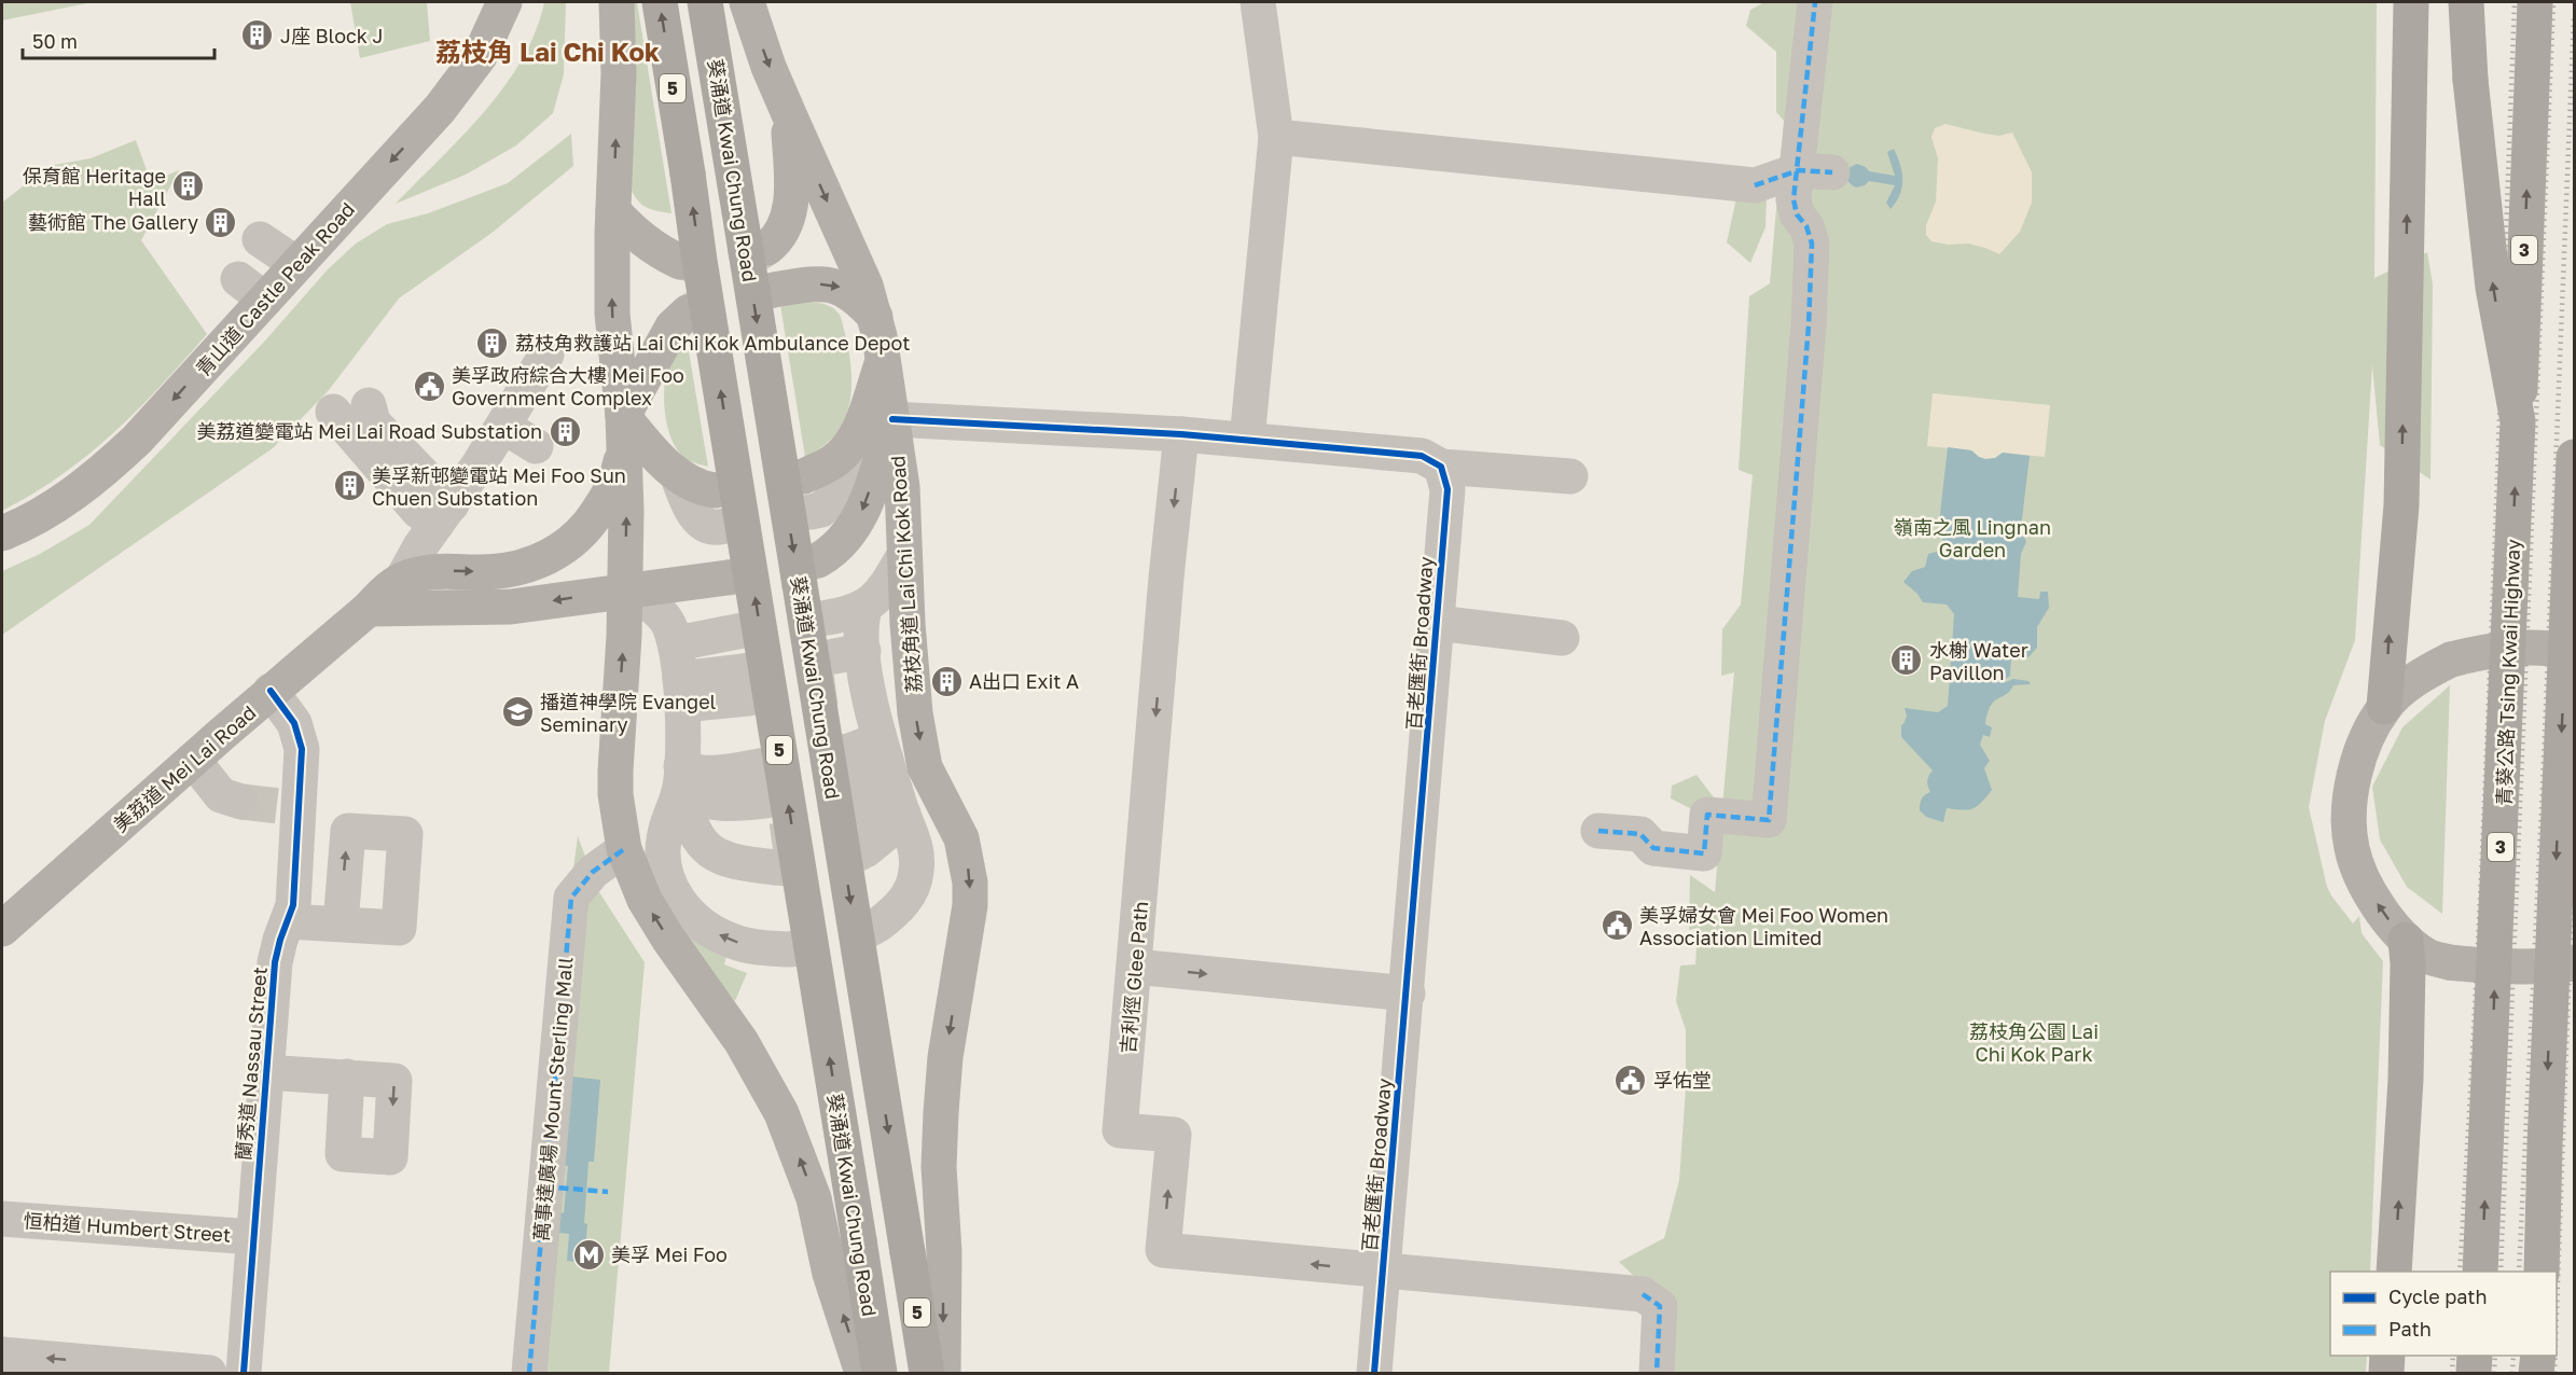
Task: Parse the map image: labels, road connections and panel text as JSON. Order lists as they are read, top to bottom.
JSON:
{
  "streets": {
    "highway": [
      "5",
      "葵涌道 Kwai Chung Road",
      "3",
      "青葵公路 Tsing Kwai Highway"
    ],
    "main road": ["青山道 Castle Peak Road", "荔枝角道 Lai Chi Kok Road", "美荔道 Mei Lai Road"],
    "street": [
      "百老匯街 Broadway",
      "吉利徑 Glee Path",
      "蘭秀道 Nassau Street",
      "萬事達廣場 Mount Sterling Mall",
      "恒柏道 Humbert Street"
    ]
  },
  "crossings": [
    ["3", "青葵公路 Tsing Kwai Highway"],
    ["百老匯街 Broadway", "吉利徑 Glee Path"],
    ["美荔道 Mei Lai Road", "蘭秀道 Nassau Street"],
    ["蘭秀道 Nassau Street", "恒柏道 Humbert Street"]
  ],
  "one_way": ["青山道 Castle Peak Road", "美荔道 Mei Lai Road"],
  "districts": ["荔枝角 Lai Chi Kok"],
  "parks": ["嶺南之風 Lingnan Garden", "荔枝角公園 Lai Chi Kok Park"],
  "places": {
    "building": [
      "J座 Block J",
      "保育館 Heritage Hall",
      "藝術館 The Gallery",
      "荔枝角救護站 Lai Chi Kok Ambulance Depot",
      "美荔道變電站 Mei Lai Road Substation",
      "美孚新邨變電站 Mei Foo Sun Chuen Substation",
      "水榭 Water Pavillon",
      "A出口 Exit A"
    ],
    "public building": ["美孚政府綜合大樓 Mei Foo Government Complex", "美孚婦女會 Mei Foo Women Association Limited", "孚佑堂"],
    "school or university": ["播道神學院 Evangel Seminary"],
    "metro station": ["美孚 Mei Foo"]
  },
  "legend": ["Cycle path", "Path"],
  "scale_bar": "50 m"
}
